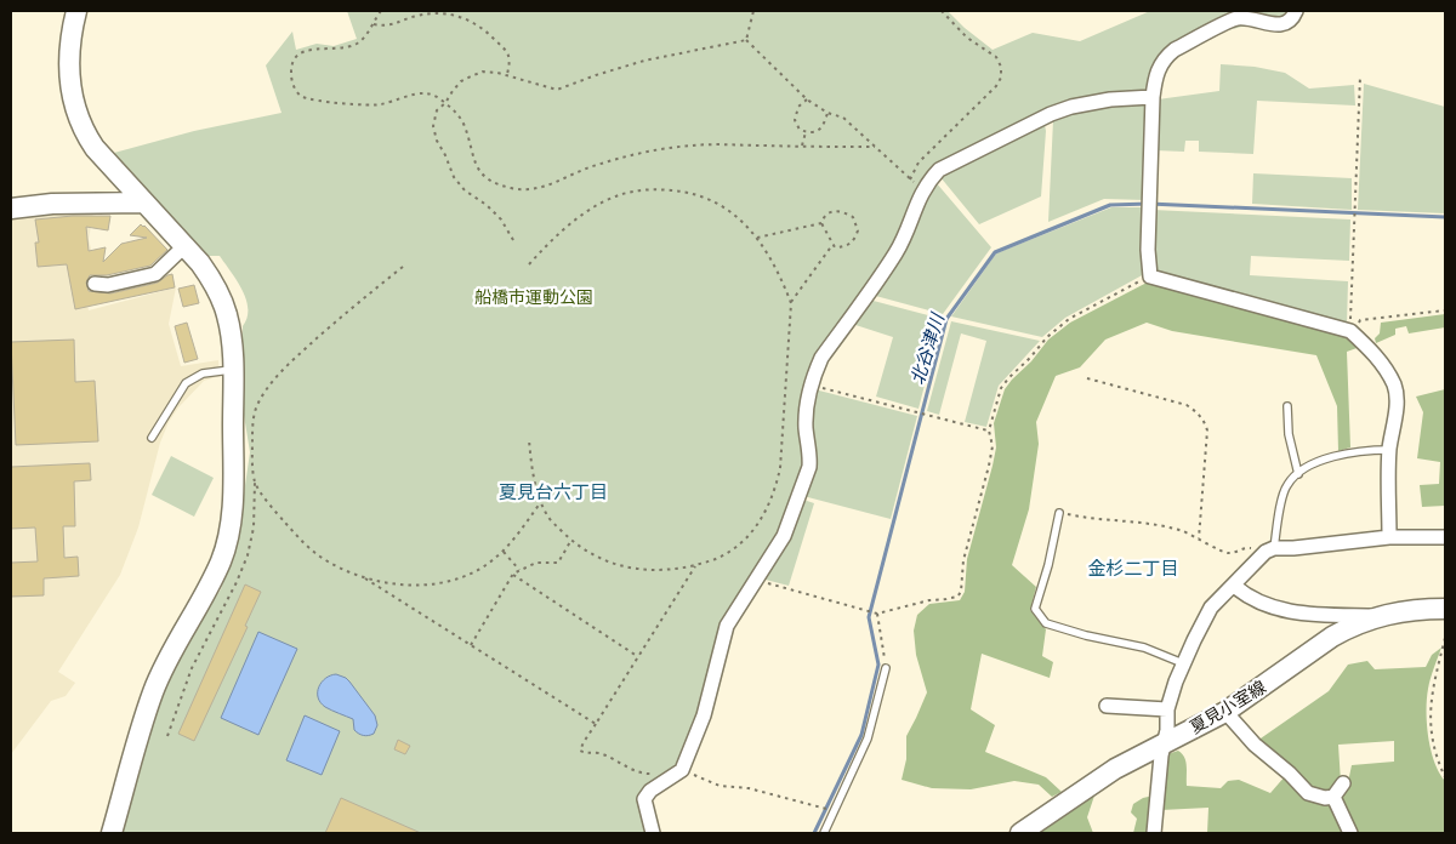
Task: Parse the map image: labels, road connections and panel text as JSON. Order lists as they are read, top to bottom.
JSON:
{
  "streets": {
    "street": ["夏見小室線"]
  },
  "districts": ["夏見台六丁目", "金杉二丁目"],
  "water": ["北谷津川"],
  "parks": ["船橋市運動公園"]
}
